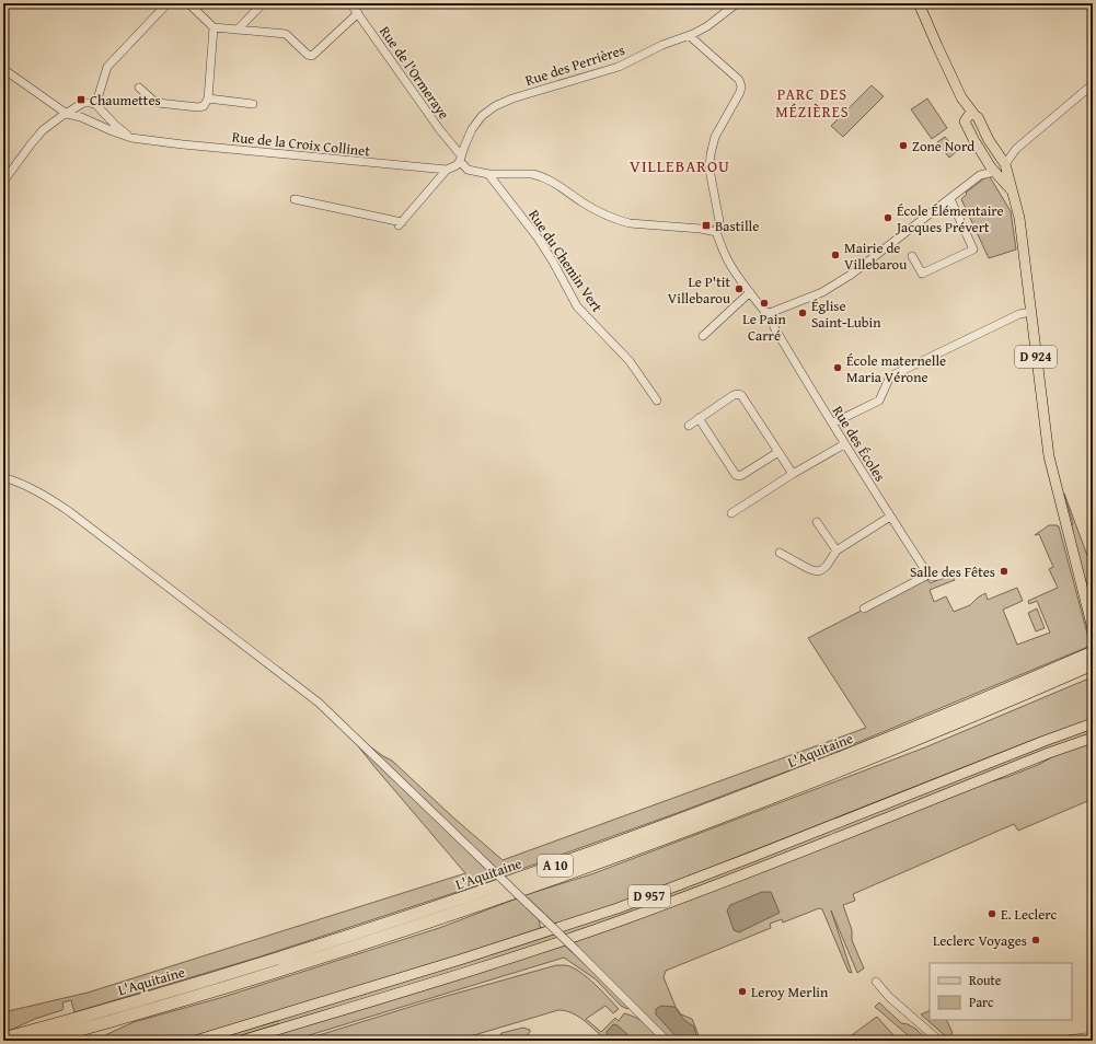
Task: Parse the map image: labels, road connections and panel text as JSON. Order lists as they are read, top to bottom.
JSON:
{
  "streets": {
    "highway": ["L'Aquitaine", "A 10"],
    "main road": ["D 924", "D 957"],
    "street": [
      "Rue des Perrières",
      "Rue de l'Ormeraye",
      "Rue de la Croix Collinet",
      "Rue du Chemin Vert",
      "Rue des Écoles"
    ]
  },
  "crossings": [
    ["Rue des Perrières", "Rue de l'Ormeraye"]
  ],
  "districts": ["PARC DES MÉZIÈRES", "VILLEBAROU"],
  "places": {
    "transit": ["Chaumettes", "Bastille"],
    "other": [
      "Zone Nord",
      "École Élémentaire Jacques Prévert",
      "Mairie de Villebarou",
      "Le P'tit Villebarou",
      "Le Pain Carré",
      "Église Saint-Lubin",
      "École maternelle Maria Vérone",
      "Salle des Fêtes",
      "E. Leclerc",
      "Leclerc Voyages",
      "Leroy Merlin"
    ]
  },
  "legend": ["Route", "Parc"]
}
